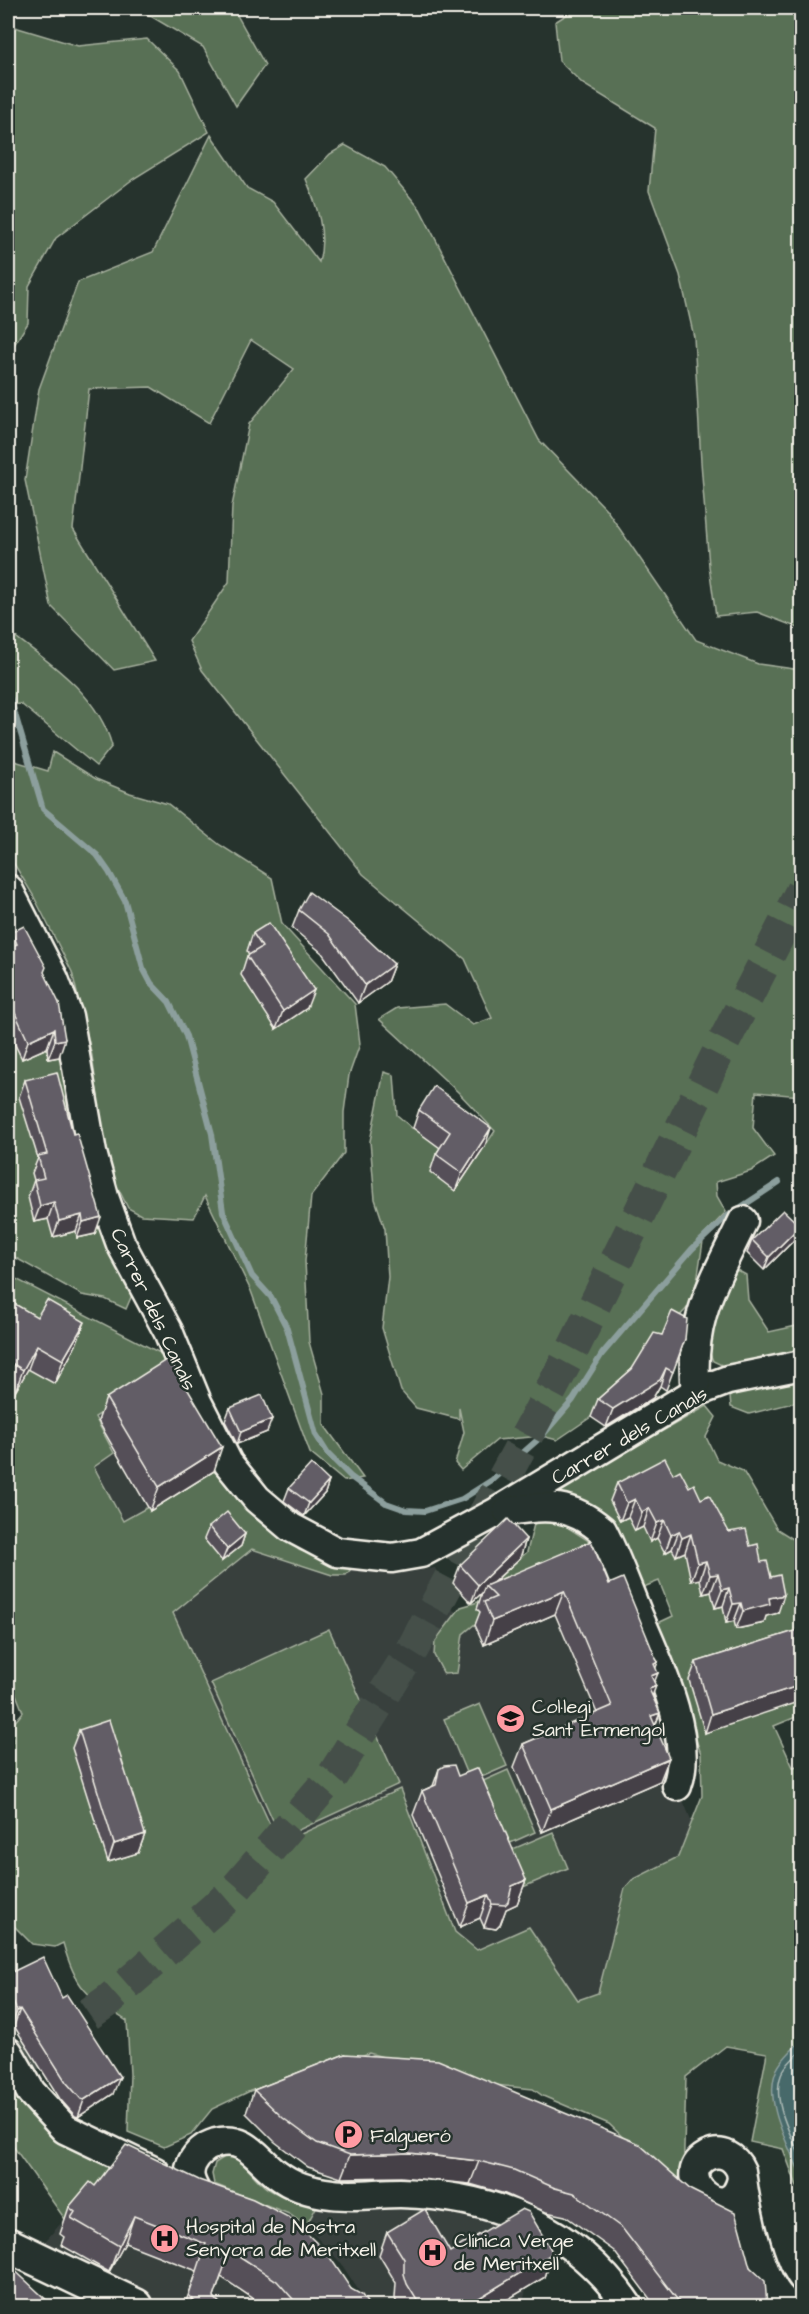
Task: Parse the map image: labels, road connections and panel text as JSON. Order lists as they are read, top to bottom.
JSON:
{
  "streets": {
    "street": ["Carrer dels Canals"]
  },
  "places": {
    "school or university": ["Col·legi Sant Ermengol"],
    "parking": ["Falgueró"],
    "hospital": ["Hospital de Nostra Senyora de Meritxell", "Clínica Verge de Meritxell"]
  }
}
